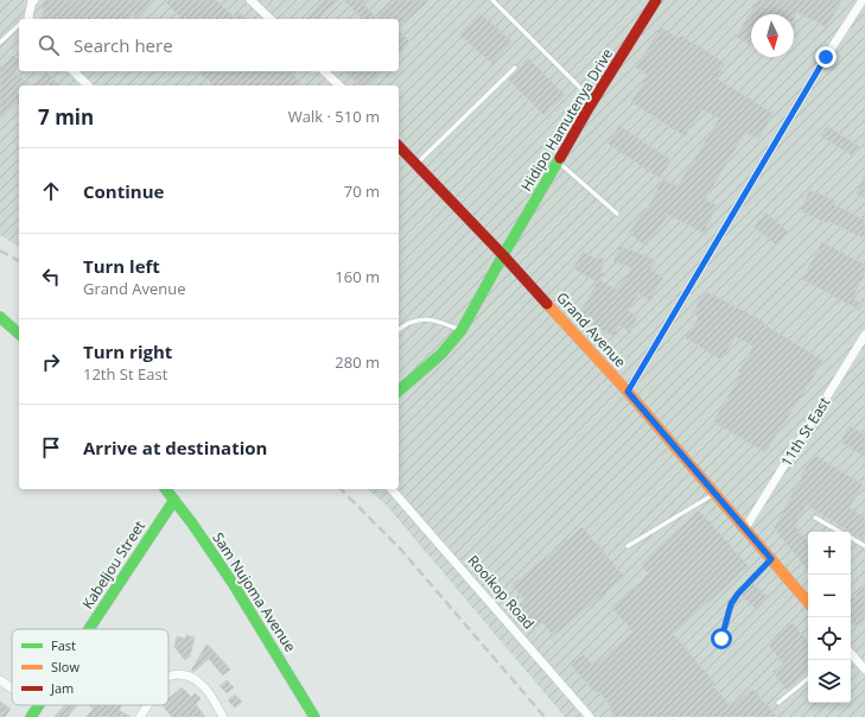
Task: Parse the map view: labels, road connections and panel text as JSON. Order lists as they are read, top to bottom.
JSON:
{
  "streets": {
    "street": [
      "Hidipo Hamutenya Drive",
      "Grand Avenue",
      "11th St East",
      "Kabeljou Street",
      "Sam Nujoma Avenue",
      "Rooikop Road"
    ]
  },
  "crossings": [
    ["Hidipo Hamutenya Drive", "Grand Avenue"],
    ["Grand Avenue", "11th St East"],
    ["Kabeljou Street", "Sam Nujoma Avenue"]
  ],
  "legend": ["Fast", "Slow", "Jam"],
  "north": "bottom",
  "page": {
    "search": "Search here",
    "heading": ["7 min", "Walk · 510 m"],
    "list": [
      ["Continue", "70 m"],
      ["Turn left", "Grand Avenue", "160 m"],
      ["Turn right", "12th St East", "280 m"],
      "Arrive at destination"
    ],
    "map_buttons": ["+", "−"]
  }
}
